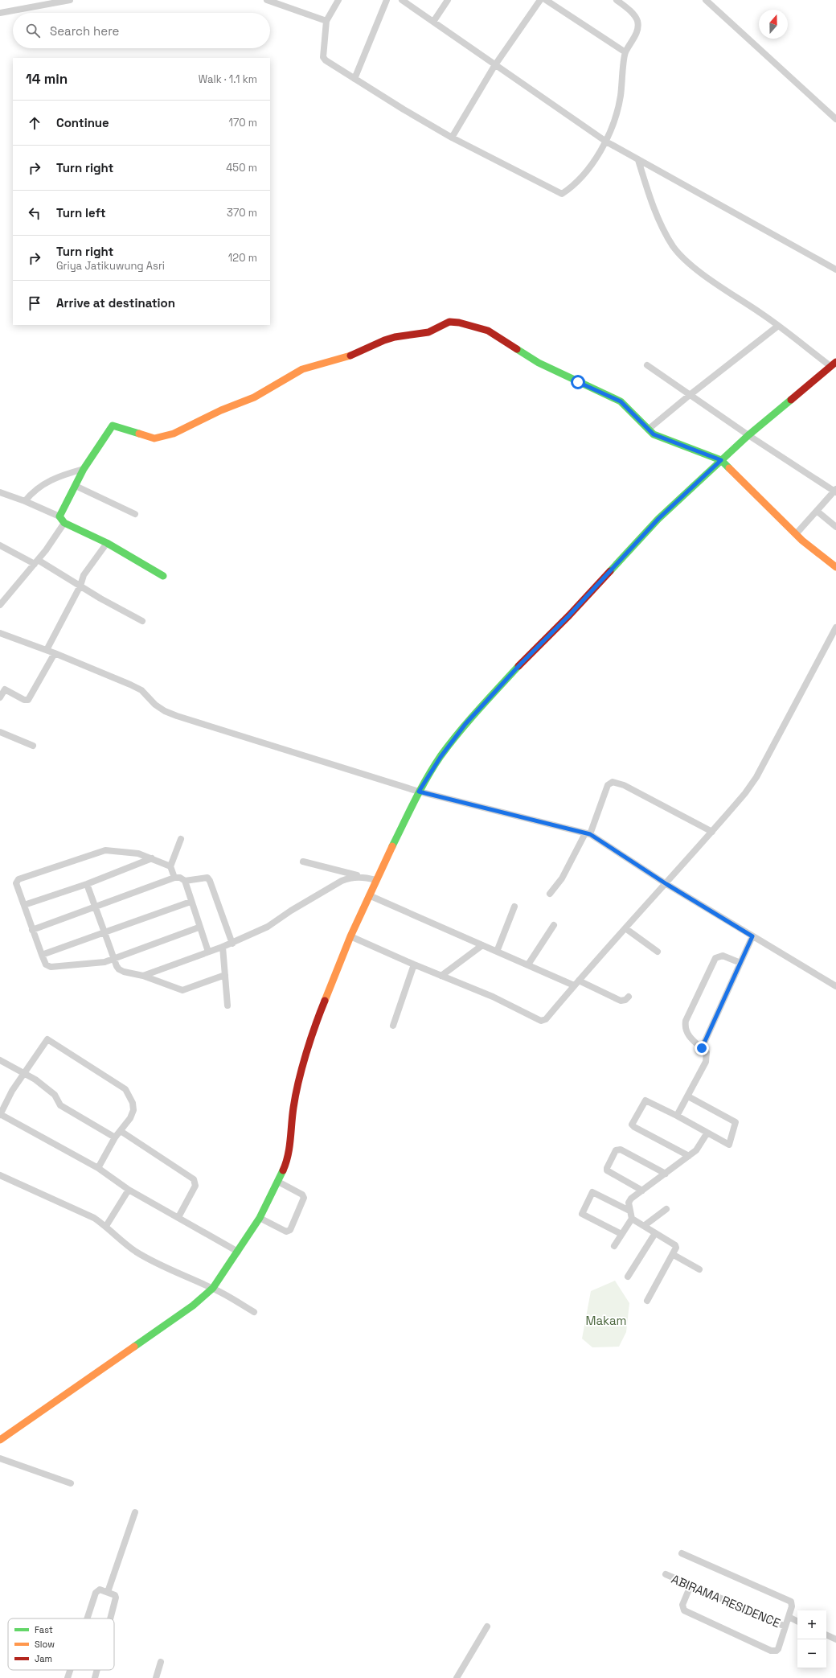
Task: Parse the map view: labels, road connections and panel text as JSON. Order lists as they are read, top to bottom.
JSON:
{
  "streets": {
    "street": ["ABIRAMA RESIDENCE"]
  },
  "parks": ["Makam"],
  "legend": ["Fast", "Slow", "Jam"],
  "north": "top",
  "page": {
    "search": "Search here",
    "heading": ["14 min", "Walk · 1.1 km"],
    "list": [
      ["Continue", "170 m"],
      ["Turn right", "450 m"],
      ["Turn left", "370 m"],
      ["Turn right", "Griya Jatikuwung Asri", "120 m"],
      "Arrive at destination"
    ],
    "map_buttons": ["+", "−"]
  }
}
